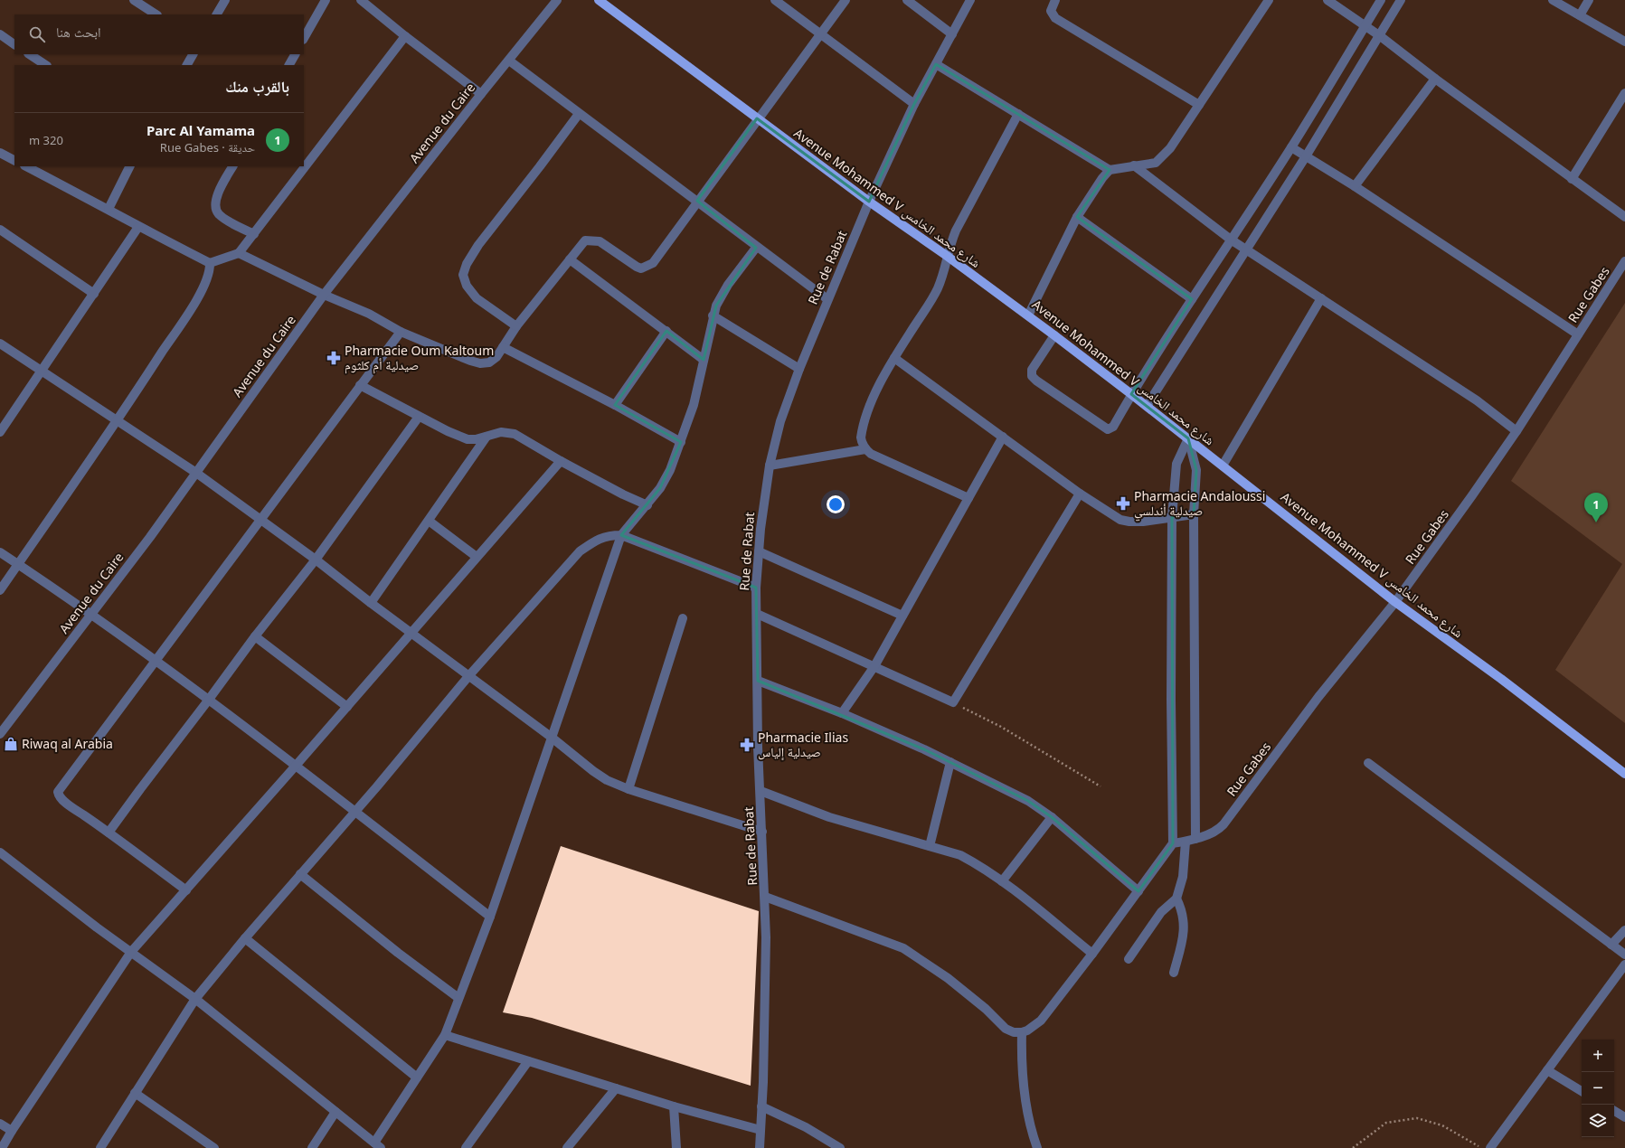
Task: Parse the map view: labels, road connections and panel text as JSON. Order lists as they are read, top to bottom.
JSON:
{
  "streets": {
    "main road": ["Avenue Mohammed V شارع محمد الخامس"],
    "street": ["Avenue du Caire", "Rue de Rabat", "Rue Gabes"]
  },
  "crossings": [
    ["Avenue Mohammed V شارع محمد الخامس", "Rue de Rabat"],
    ["Avenue Mohammed V شارع محمد الخامس", "Rue Gabes"]
  ],
  "places": {
    "pharmacy": ["Pharmacie Oum Kaltoum صيدلية أم كلثوم", "Pharmacie Andaloussi صيدلية أندلسي", "Pharmacie Ilias صيدلية إلياس"],
    "shop": ["Riwaq al Arabia"]
  },
  "page": {
    "search": "ابحث هنا",
    "heading": "بالقرب منك",
    "list": [
      {
        "mark": "1",
        "name": "Parc Al Yamama",
        "note": "حديقة · Rue Gabes",
        "value": "320 m"
      }
    ],
    "pins": "1",
    "map_buttons": ["+", "−"]
  }
}
